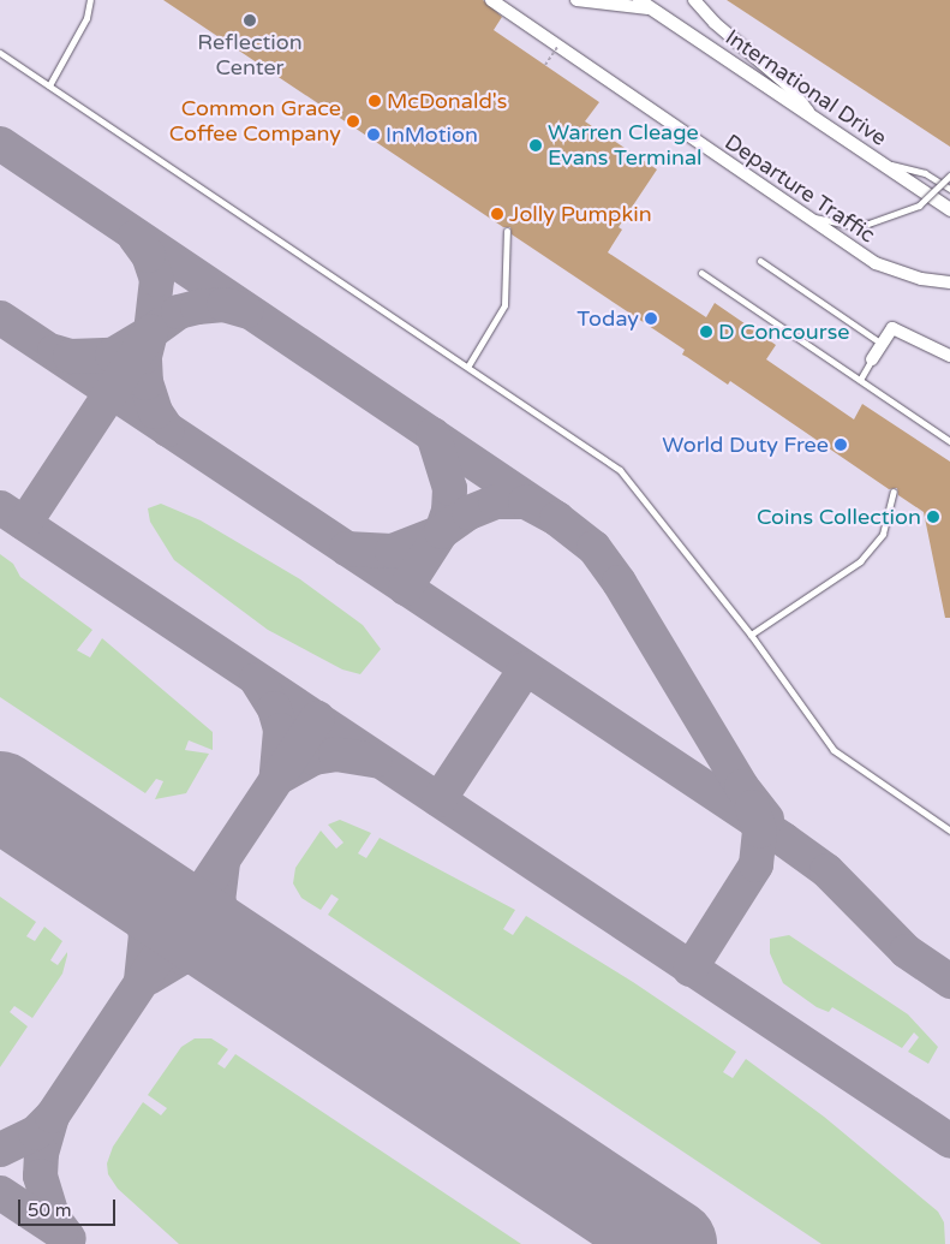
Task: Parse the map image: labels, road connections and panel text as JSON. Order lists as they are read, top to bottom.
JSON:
{
  "streets": {
    "street": ["International Drive", "Departure Traffic"]
  },
  "places": [
    "Reflection Center",
    "McDonald's",
    "Common Grace Coffee Company",
    "InMotion",
    "Warren Cleage Evans Terminal",
    "Jolly Pumpkin",
    "Today",
    "D Concourse",
    "World Duty Free",
    "Coins Collection"
  ],
  "scale_bar": "50 m"
}
